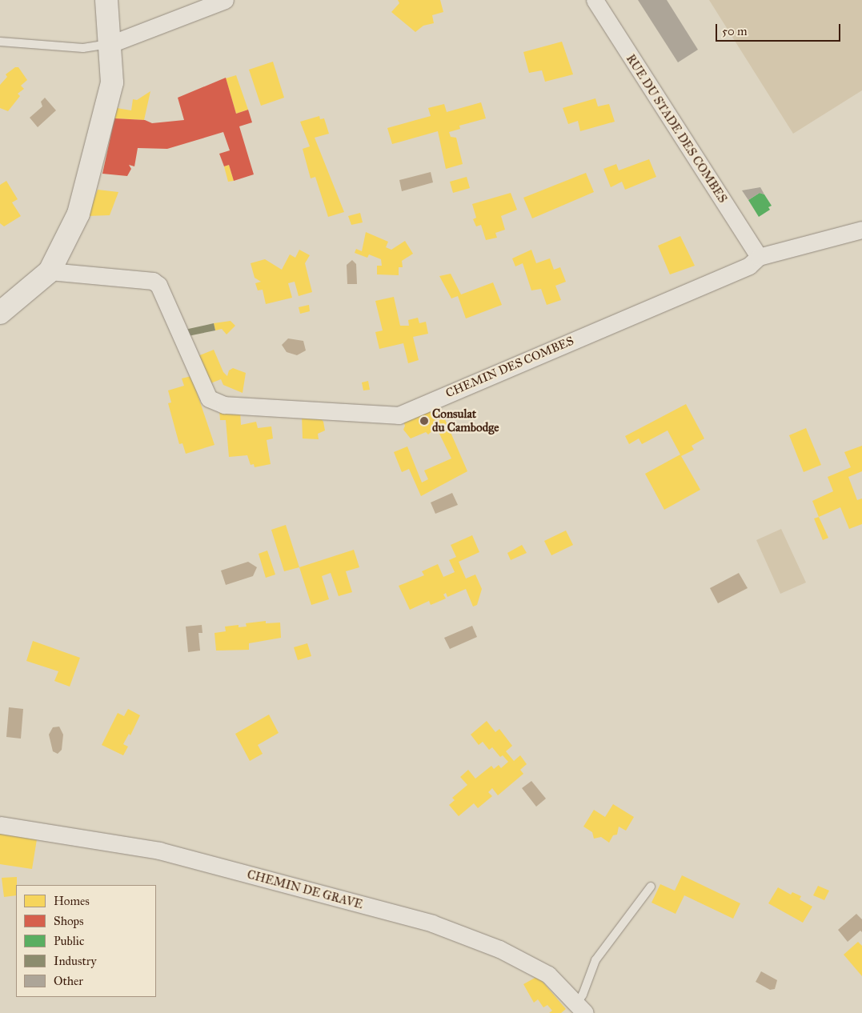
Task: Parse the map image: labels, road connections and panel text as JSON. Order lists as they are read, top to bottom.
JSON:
{
  "streets": {
    "street": ["RUE DU STADE DES COMBES", "CHEMIN DES COMBES", "CHEMIN DE GRAVE"]
  },
  "crossings": [
    ["RUE DU STADE DES COMBES", "CHEMIN DES COMBES"]
  ],
  "places": ["Consulat du Cambodge"],
  "legend": [
    "Homes",
    "Shops",
    "Public",
    "Industry",
    "Other"
  ],
  "scale_bar": "50 m"
}
